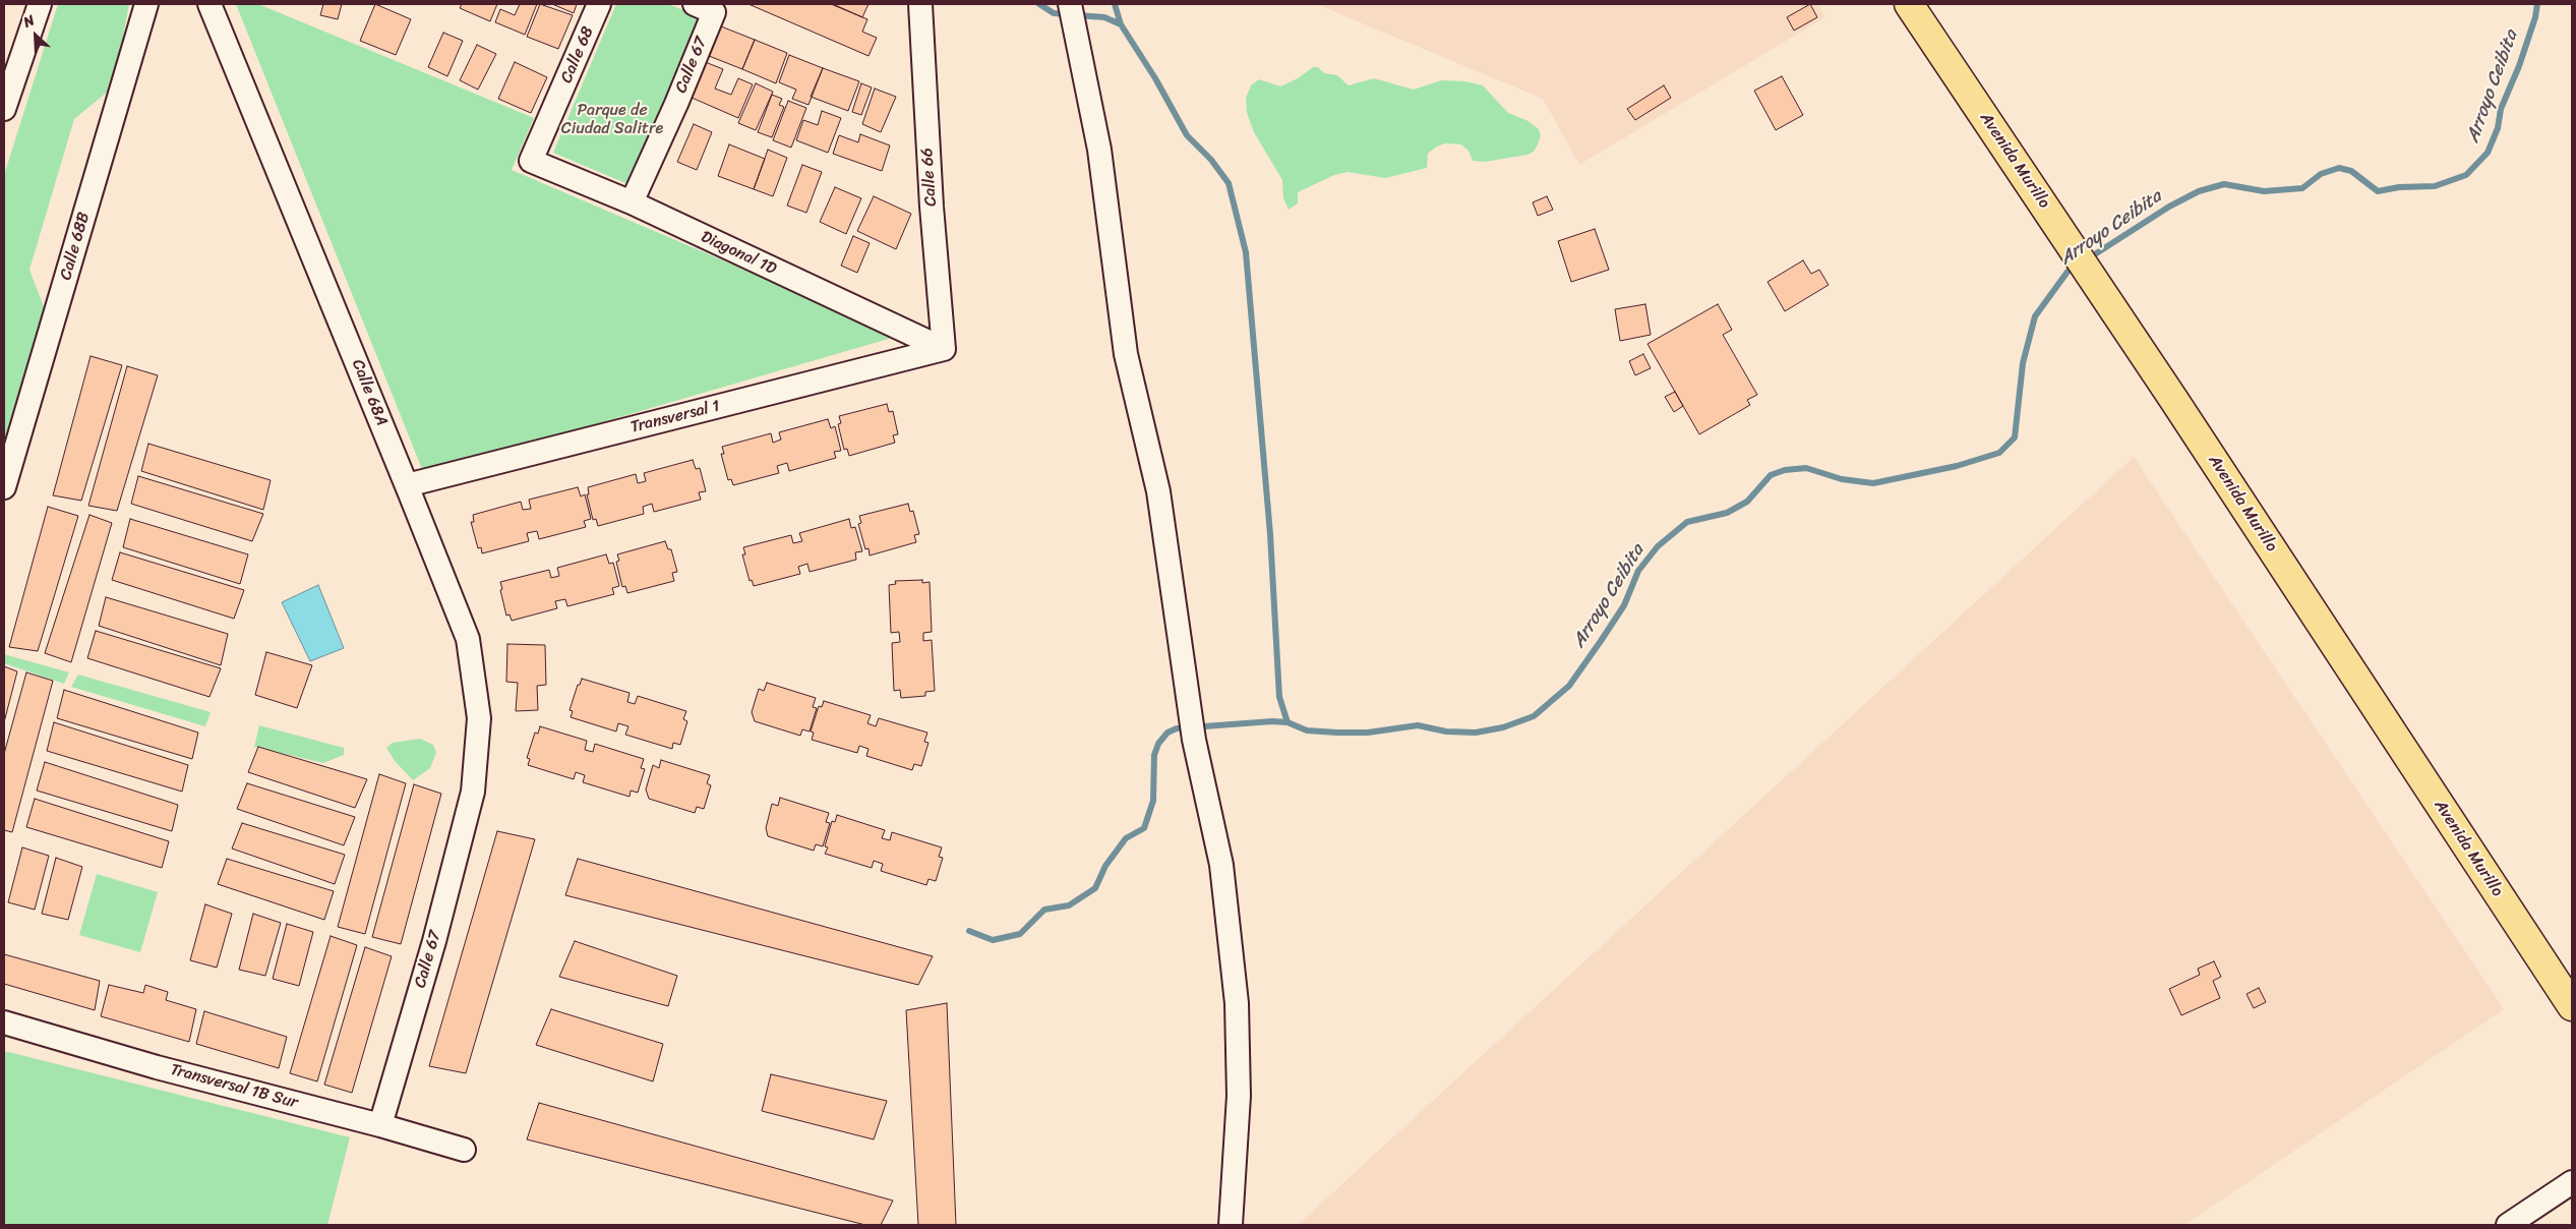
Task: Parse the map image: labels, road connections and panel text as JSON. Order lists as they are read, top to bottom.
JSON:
{
  "streets": {
    "main road": ["Avenida Murillo"],
    "street": [
      "Calle 68",
      "Calle 67",
      "Calle 66",
      "Calle 68B",
      "Diagonal 1D",
      "Calle 68A",
      "Transversal 1",
      "Transversal 1B Sur"
    ]
  },
  "crossings": [
    ["Calle 68", "Diagonal 1D"],
    ["Calle 67", "Diagonal 1D"],
    ["Calle 67", "Calle 68A"],
    ["Calle 67", "Transversal 1B Sur"],
    ["Calle 66", "Diagonal 1D"],
    ["Calle 66", "Transversal 1"],
    ["Diagonal 1D", "Transversal 1"],
    ["Calle 68A", "Transversal 1"]
  ],
  "water": ["Arroyo Ceibita"],
  "parks": ["Parque de Ciudad Salitre"],
  "north": "top left"
}
